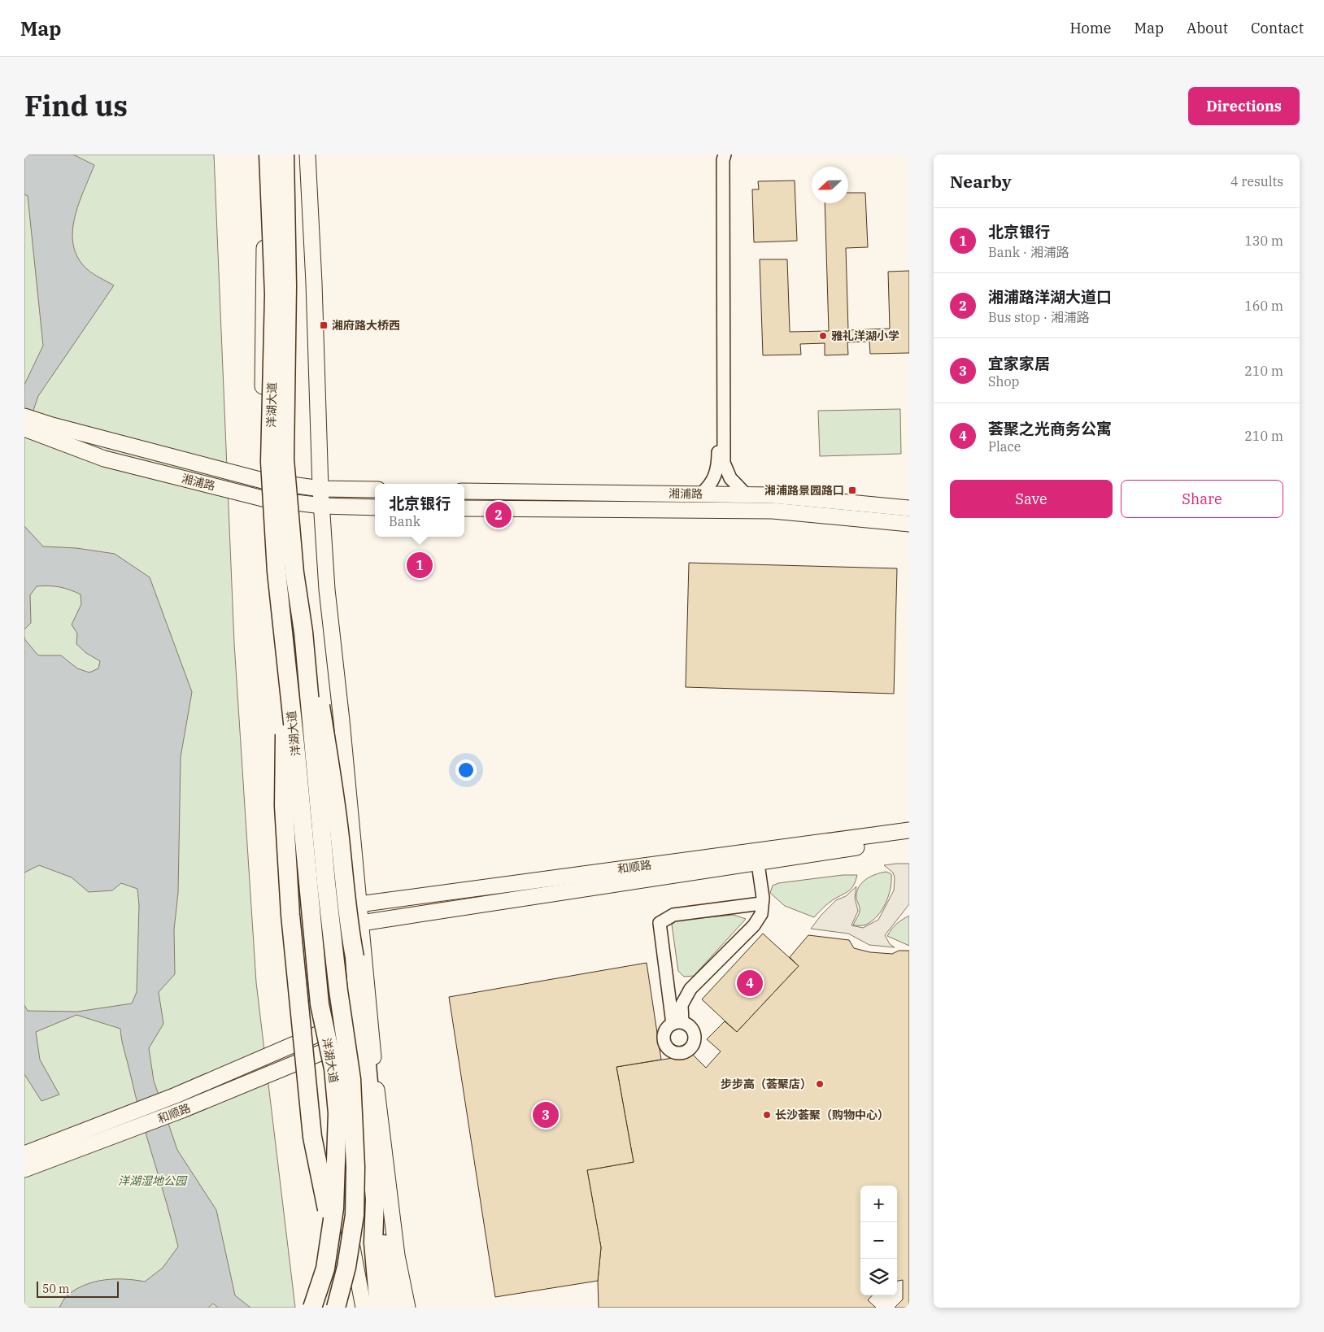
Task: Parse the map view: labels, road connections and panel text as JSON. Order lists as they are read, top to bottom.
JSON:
{
  "streets": {
    "highway": ["洋湖大道"],
    "main road": ["湘浦路", "和顺路"]
  },
  "parks": ["洋湖湿地公园"],
  "places": {
    "transit": ["湘府路大桥西", "湘浦路景园路口"],
    "other": ["雅礼洋湖小学", "步步高（荟聚店）", "长沙荟聚（购物中心）"]
  },
  "scale_bar": "50 m",
  "north": "left",
  "page": {
    "header": "Map",
    "nav": [
      "Home",
      "Map",
      "About",
      "Contact"
    ],
    "title": "Find us",
    "buttons": [
      "Directions",
      ["Save", "Share"]
    ],
    "heading": ["Nearby", "4 results"],
    "list": [
      {
        "mark": "1",
        "name": "北京银行",
        "note": "Bank · 湘浦路",
        "value": "130 m"
      },
      {
        "mark": "2",
        "name": "湘浦路洋湖大道口",
        "note": "Bus stop · 湘浦路",
        "value": "160 m"
      },
      {
        "mark": "3",
        "name": "宜家家居",
        "note": "Shop",
        "value": "210 m"
      },
      {
        "mark": "4",
        "name": "荟聚之光商务公寓",
        "note": "Place",
        "value": "210 m"
      }
    ],
    "popup": ["北京银行", "Bank"],
    "pins": [
      "2",
      "1",
      "4",
      "3"
    ],
    "map_buttons": ["+", "−"],
    "scale": "50 m"
  }
}
